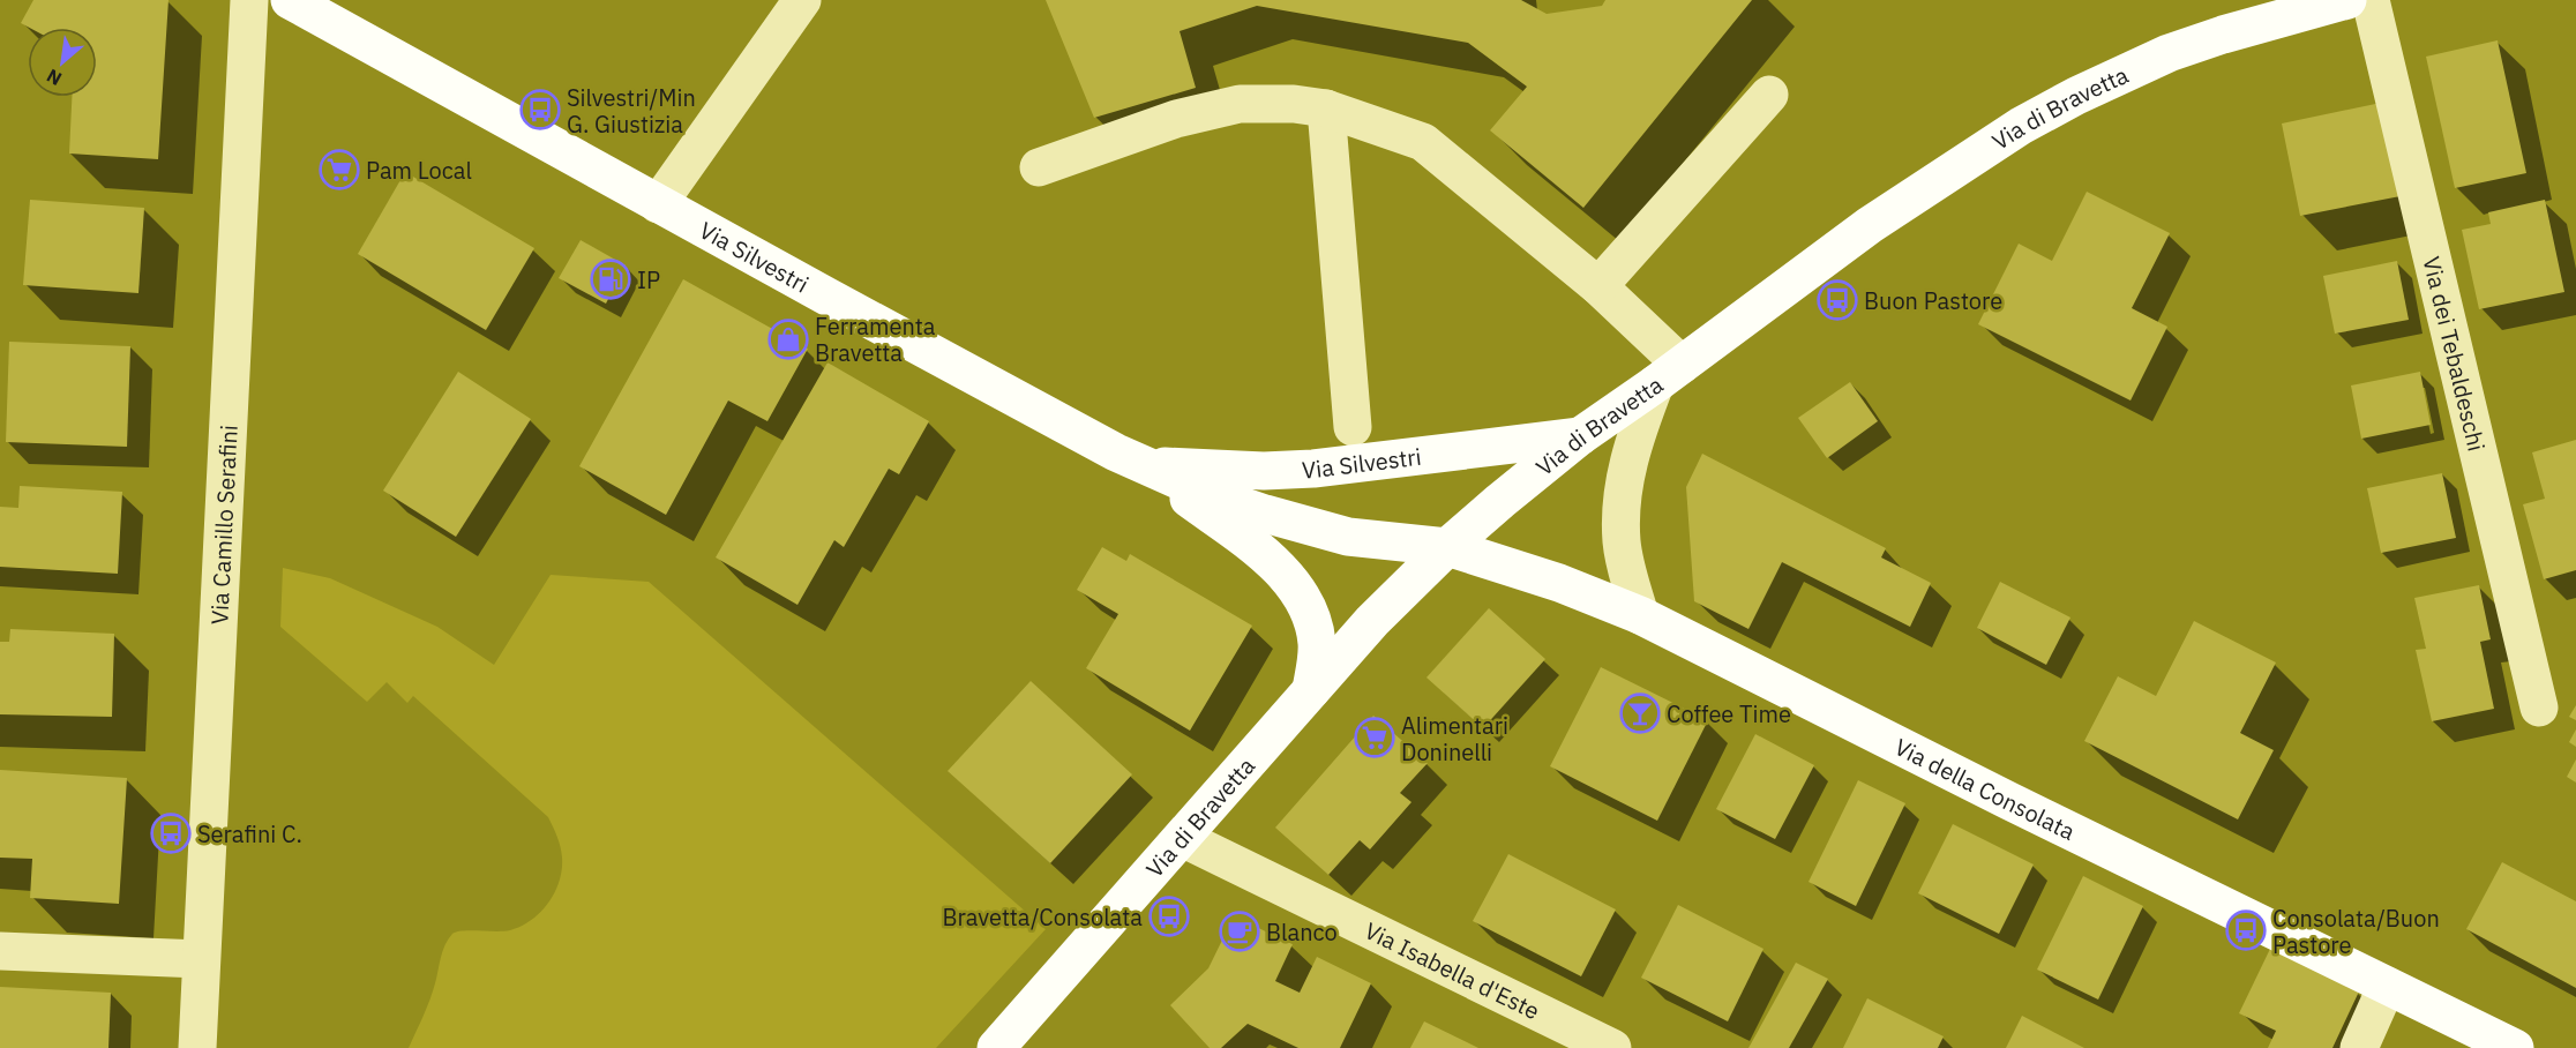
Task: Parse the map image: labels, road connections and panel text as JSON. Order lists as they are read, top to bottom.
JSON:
{
  "streets": {
    "main road": ["Via di Bravetta", "Via Silvestri", "Via della Consolata"],
    "street": ["Via dei Tebaldeschi", "Via Camillo Serafini", "Via Isabella d'Este"]
  },
  "crossings": [
    ["Via di Bravetta", "Via Silvestri"],
    ["Via di Bravetta", "Via della Consolata"],
    ["Via di Bravetta", "Via Isabella d'Este"],
    ["Via Silvestri", "Via della Consolata"]
  ],
  "places": {
    "bus stop": [
      "Silvestri/Min G. Giustizia",
      "Buon Pastore",
      "Serafini C.",
      "Bravetta/Consolata",
      "Consolata/Buon Pastore"
    ],
    "supermarket": ["Pam Local", "Alimentari Doninelli"],
    "fuel station": ["IP"],
    "shop": ["Ferramenta Bravetta"],
    "bar": ["Coffee Time"],
    "cafe": ["Blanco"]
  },
  "north": "bottom left"
}
